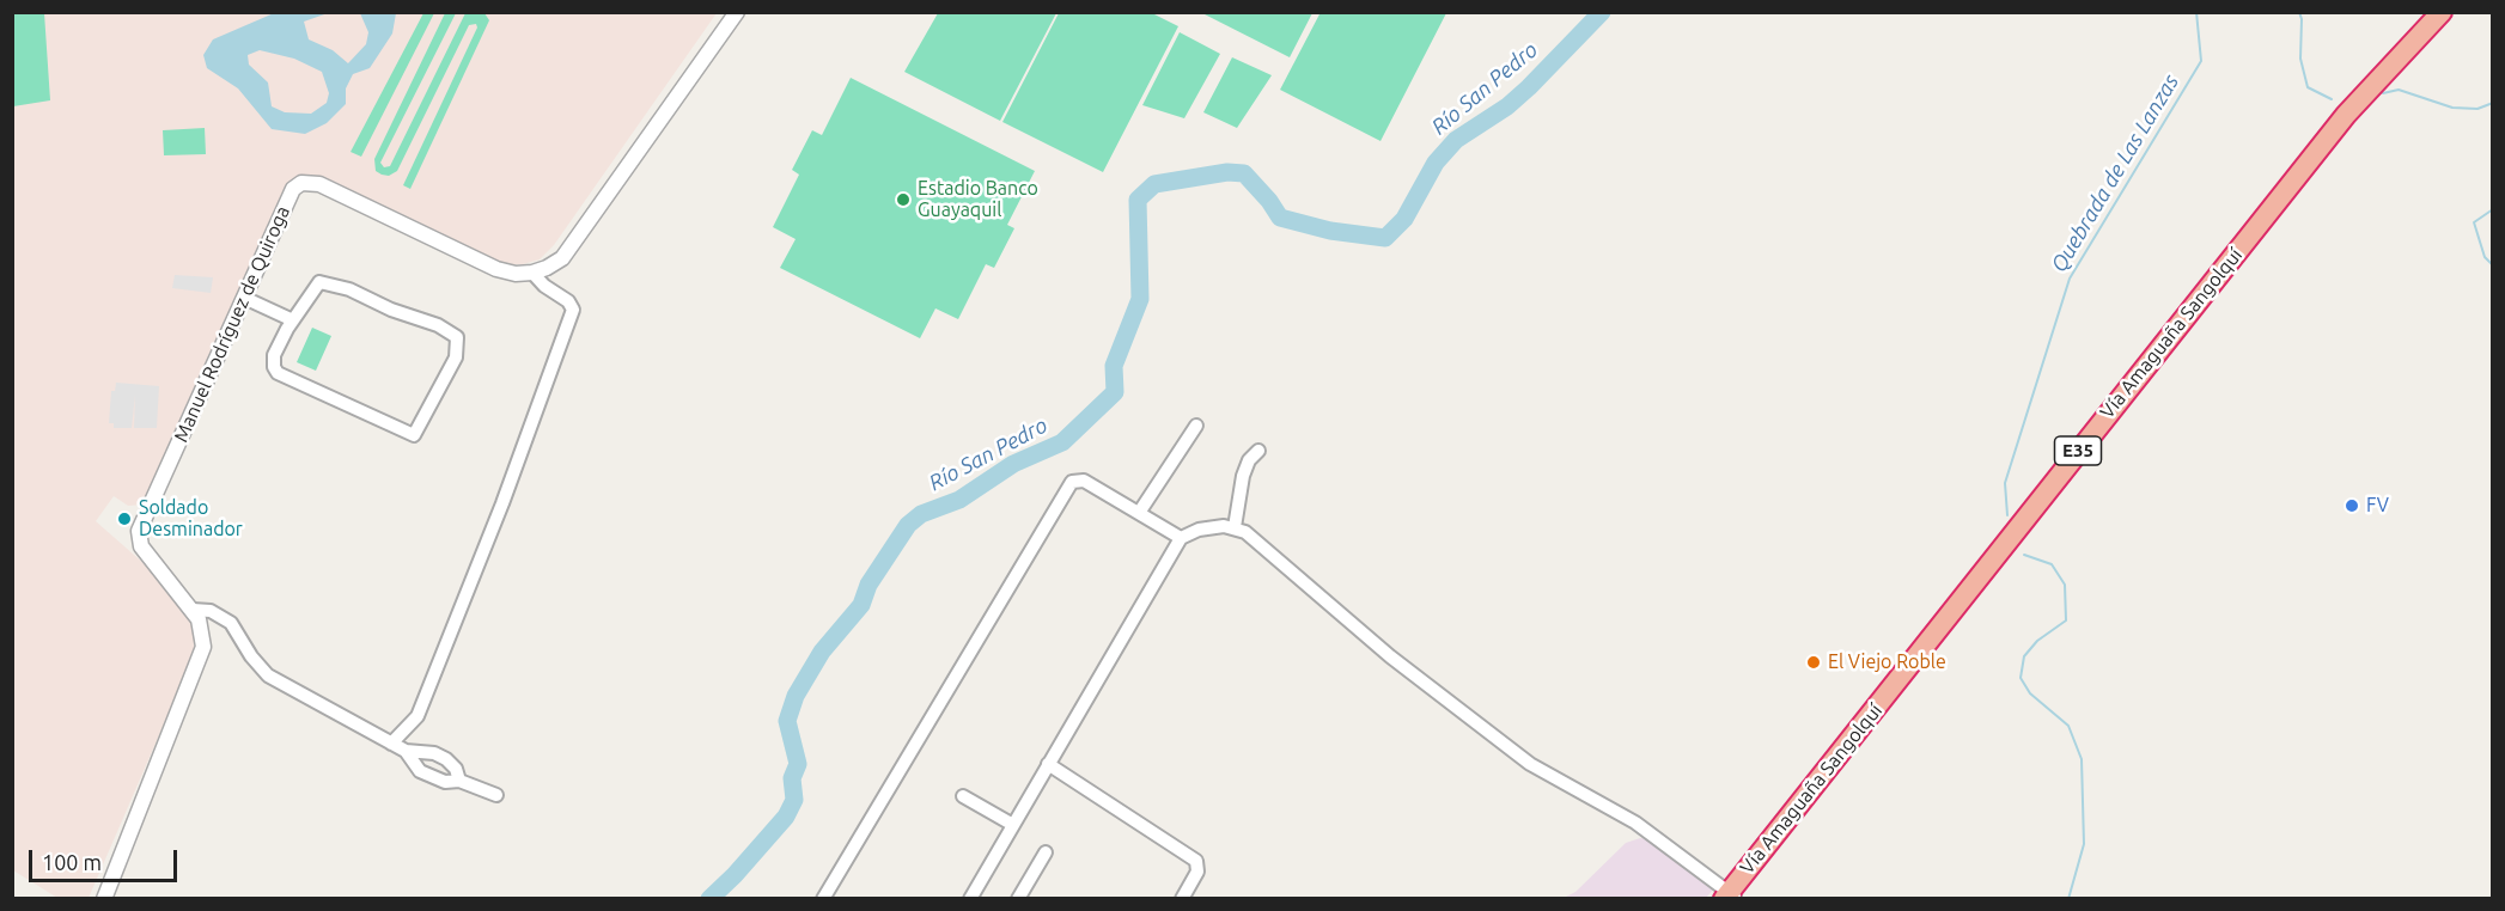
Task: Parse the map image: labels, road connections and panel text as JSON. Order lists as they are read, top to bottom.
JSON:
{
  "streets": {
    "highway": ["Vía Amaguaña Sangolquí", "E35"],
    "street": ["Manuel Rodríguez de Quiroga"]
  },
  "water": ["Río San Pedro", "Quebrada de Las Lanzas"],
  "places": [
    "Estadio Banco Guayaquil",
    "FV",
    "Soldado Desminador",
    "El Viejo Roble"
  ],
  "scale_bar": "100 m"
}
